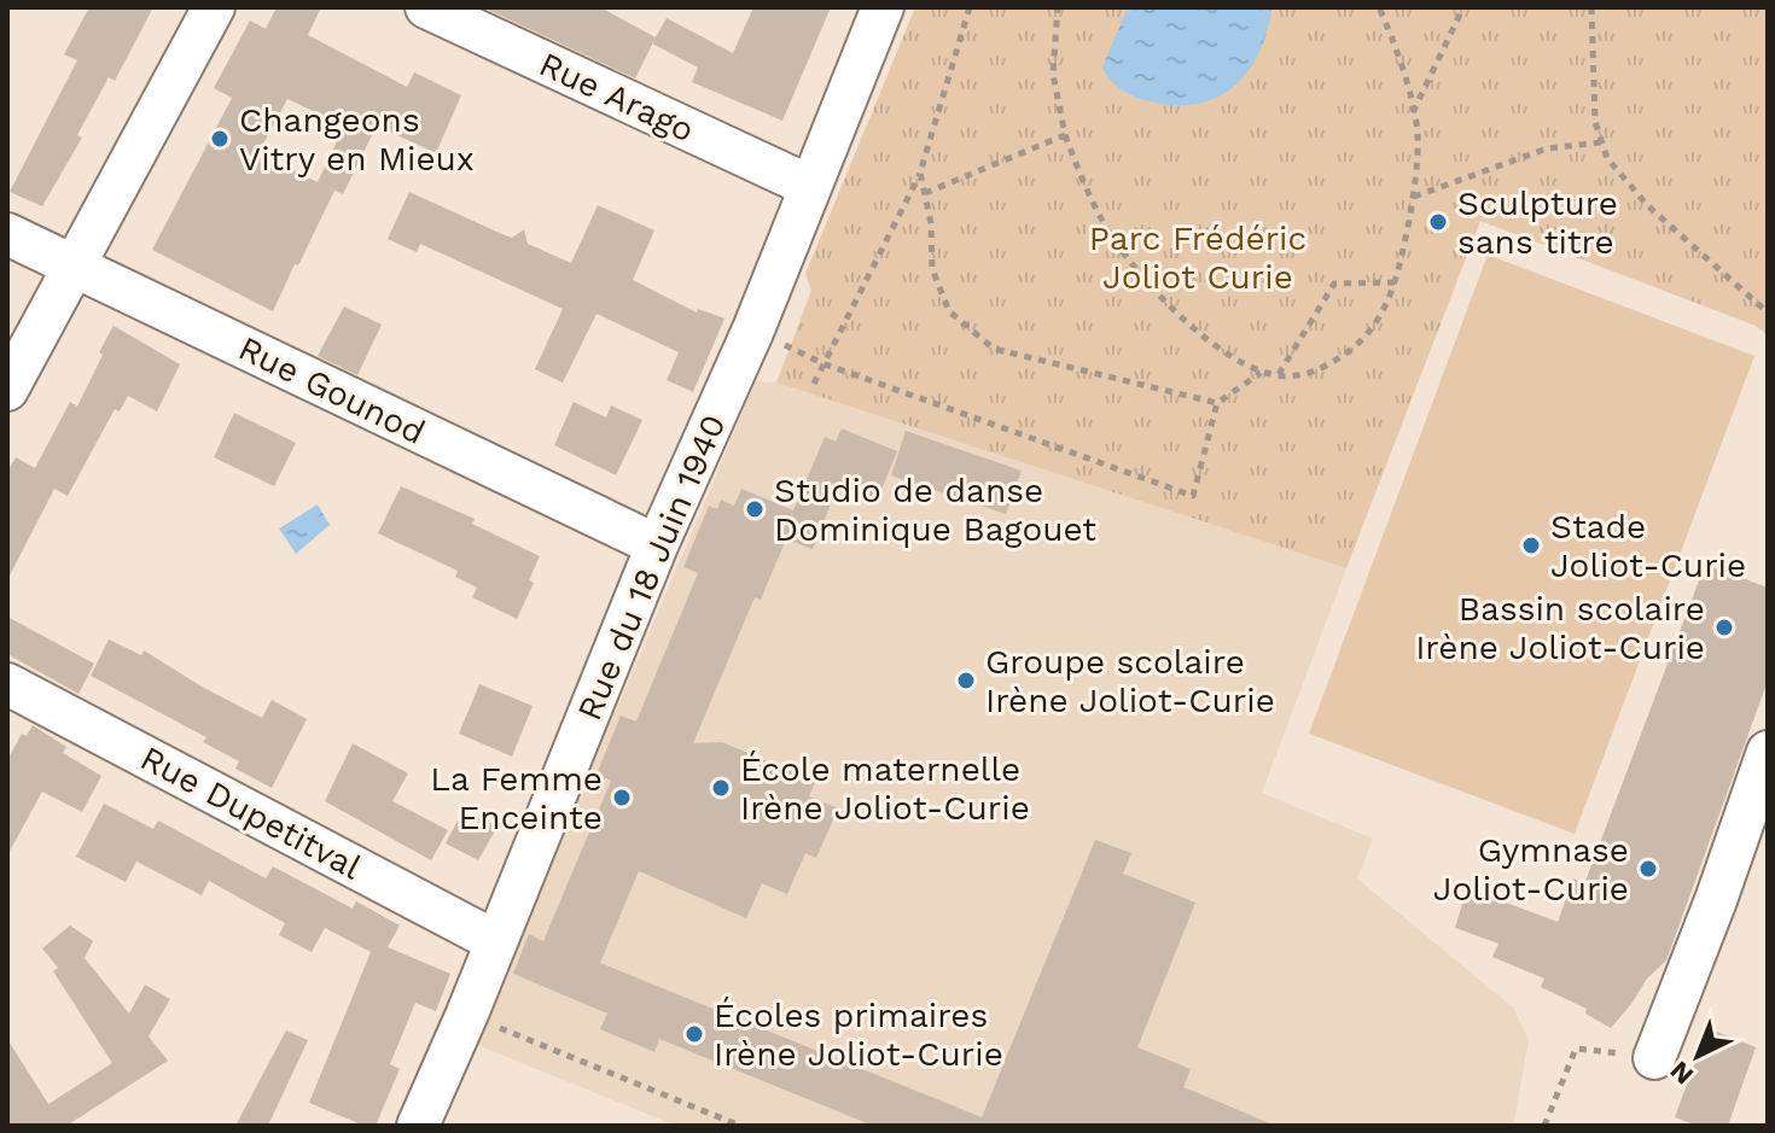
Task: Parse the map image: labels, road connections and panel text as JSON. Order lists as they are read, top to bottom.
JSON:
{
  "streets": {
    "street": [
      "Rue Arago",
      "Rue Gounod",
      "Rue du 18 Juin 1940",
      "Rue Dupetitval"
    ]
  },
  "crossings": [
    ["Rue Arago", "Rue du 18 Juin 1940"],
    ["Rue Gounod", "Rue du 18 Juin 1940"],
    ["Rue du 18 Juin 1940", "Rue Dupetitval"]
  ],
  "parks": ["Parc Frédéric Joliot Curie"],
  "places": [
    "Changeons Vitry en Mieux",
    "Sculpture sans titre",
    "Studio de danse Dominique Bagouet",
    "Stade Joliot-Curie",
    "Bassin scolaire Irène Joliot-Curie",
    "Groupe scolaire Irène Joliot-Curie",
    "École maternelle Irène Joliot-Curie",
    "La Femme Enceinte",
    "Gymnase Joliot-Curie",
    "Écoles primaires Irène Joliot-Curie"
  ],
  "north": "bottom left"
}
